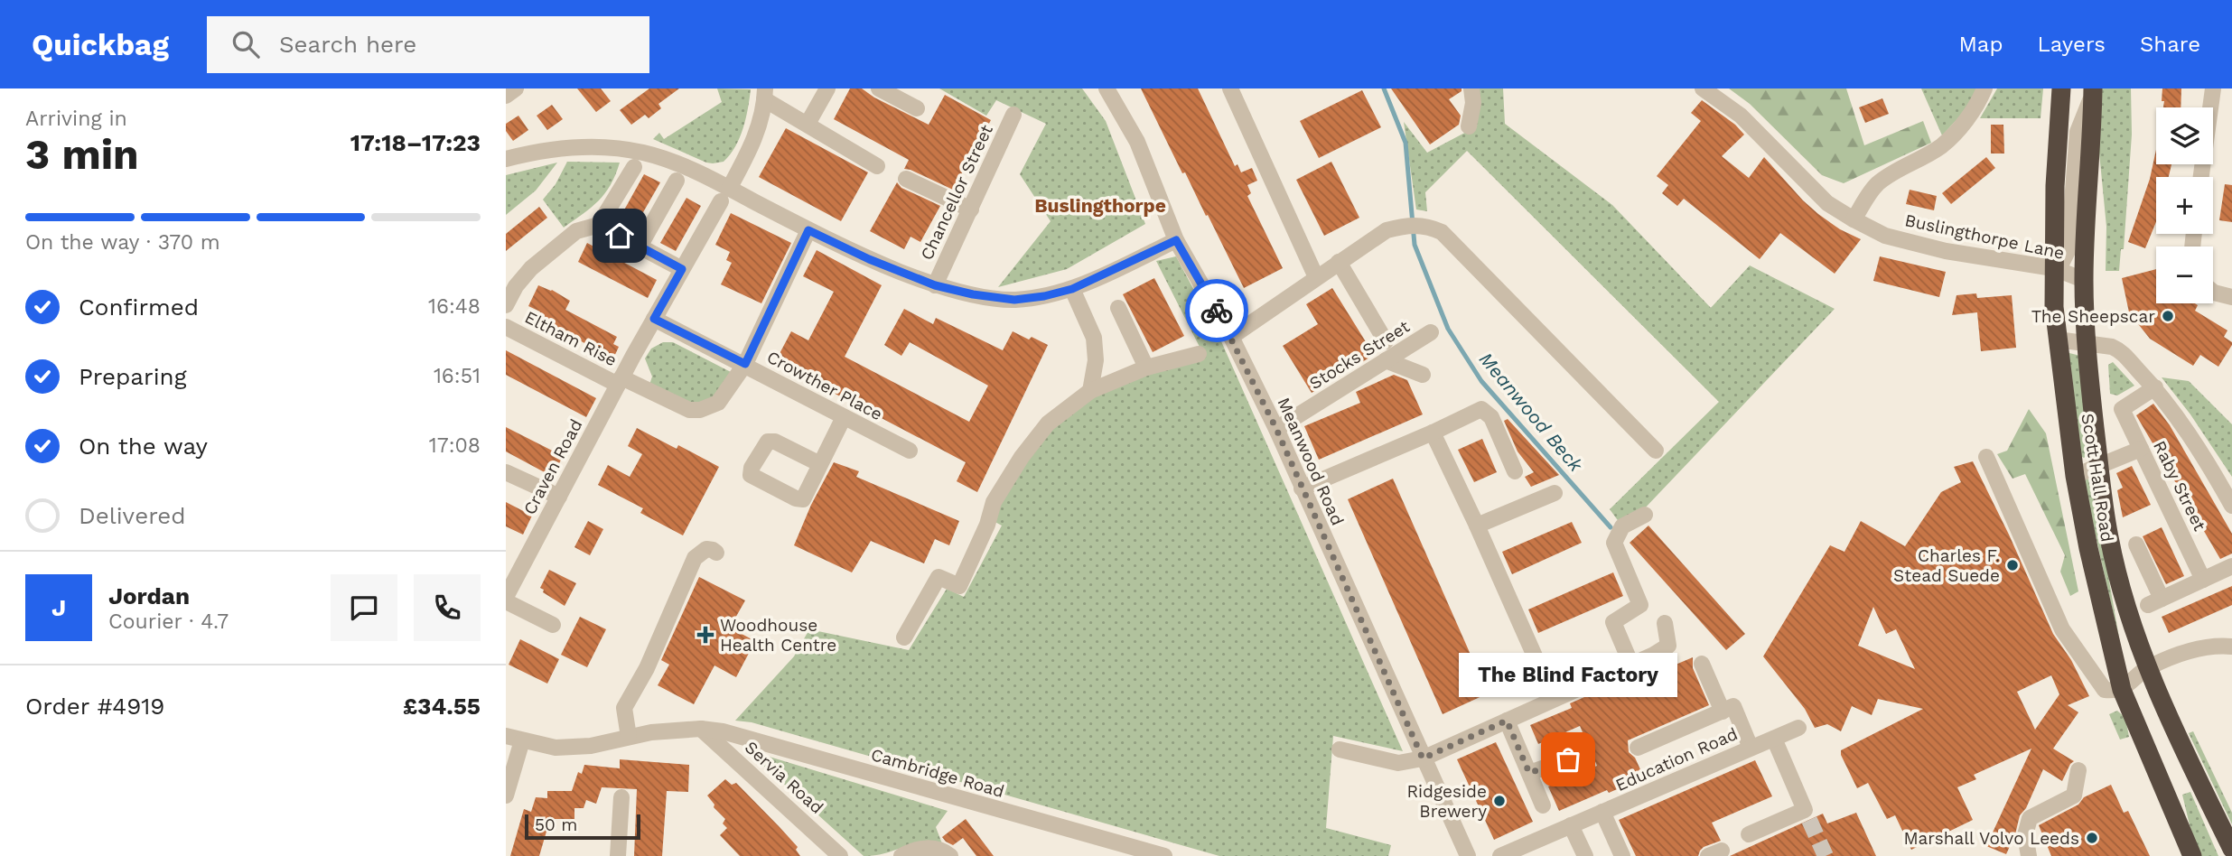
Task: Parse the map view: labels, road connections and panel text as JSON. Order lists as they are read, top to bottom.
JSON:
{
  "streets": {
    "highway": ["Scott Hall Road"],
    "street": [
      "Chancellor Street",
      "Buslingthorpe Lane",
      "Eltham Rise",
      "Stocks Street",
      "Crowther Place",
      "Meanwood Road",
      "Craven Road",
      "Raby Street",
      "Education Road",
      "Cambridge Road",
      "Servia Road"
    ]
  },
  "crossings": [
    ["Buslingthorpe Lane", "Scott Hall Road"],
    ["Eltham Rise", "Crowther Place"],
    ["Eltham Rise", "Craven Road"],
    ["Stocks Street", "Meanwood Road"],
    ["Crowther Place", "Craven Road"],
    ["Cambridge Road", "Servia Road"]
  ],
  "districts": ["Buslingthorpe"],
  "water": ["Meanwood Beck"],
  "places": {
    "other": [
      "The Sheepscar",
      "Charles F. Stead Suede",
      "The Blind Factory",
      "Ridgeside Brewery",
      "Marshall Volvo Leeds"
    ],
    "health": ["Woodhouse Health Centre"]
  },
  "scale_bar": "50 m",
  "page": {
    "header": "Quickbag",
    "search": "Search here",
    "nav": ["Map", "Layers", "Share"],
    "heading": ["3 min", "Arriving in", "17:18–17:23"],
    "panel": [
      "Jordan",
      "Courier · 4.7",
      "Order #4919",
      "£34.55"
    ],
    "map_buttons": ["+", "−"],
    "bar": "On the way · 370 m",
    "list": [
      ["Confirmed", "16:48"],
      ["Preparing", "16:51"],
      ["On the way", "17:08"],
      "Delivered"
    ],
    "round": "J",
    "bubble": "The Blind Factory",
    "scale": "50 m"
  }
}
